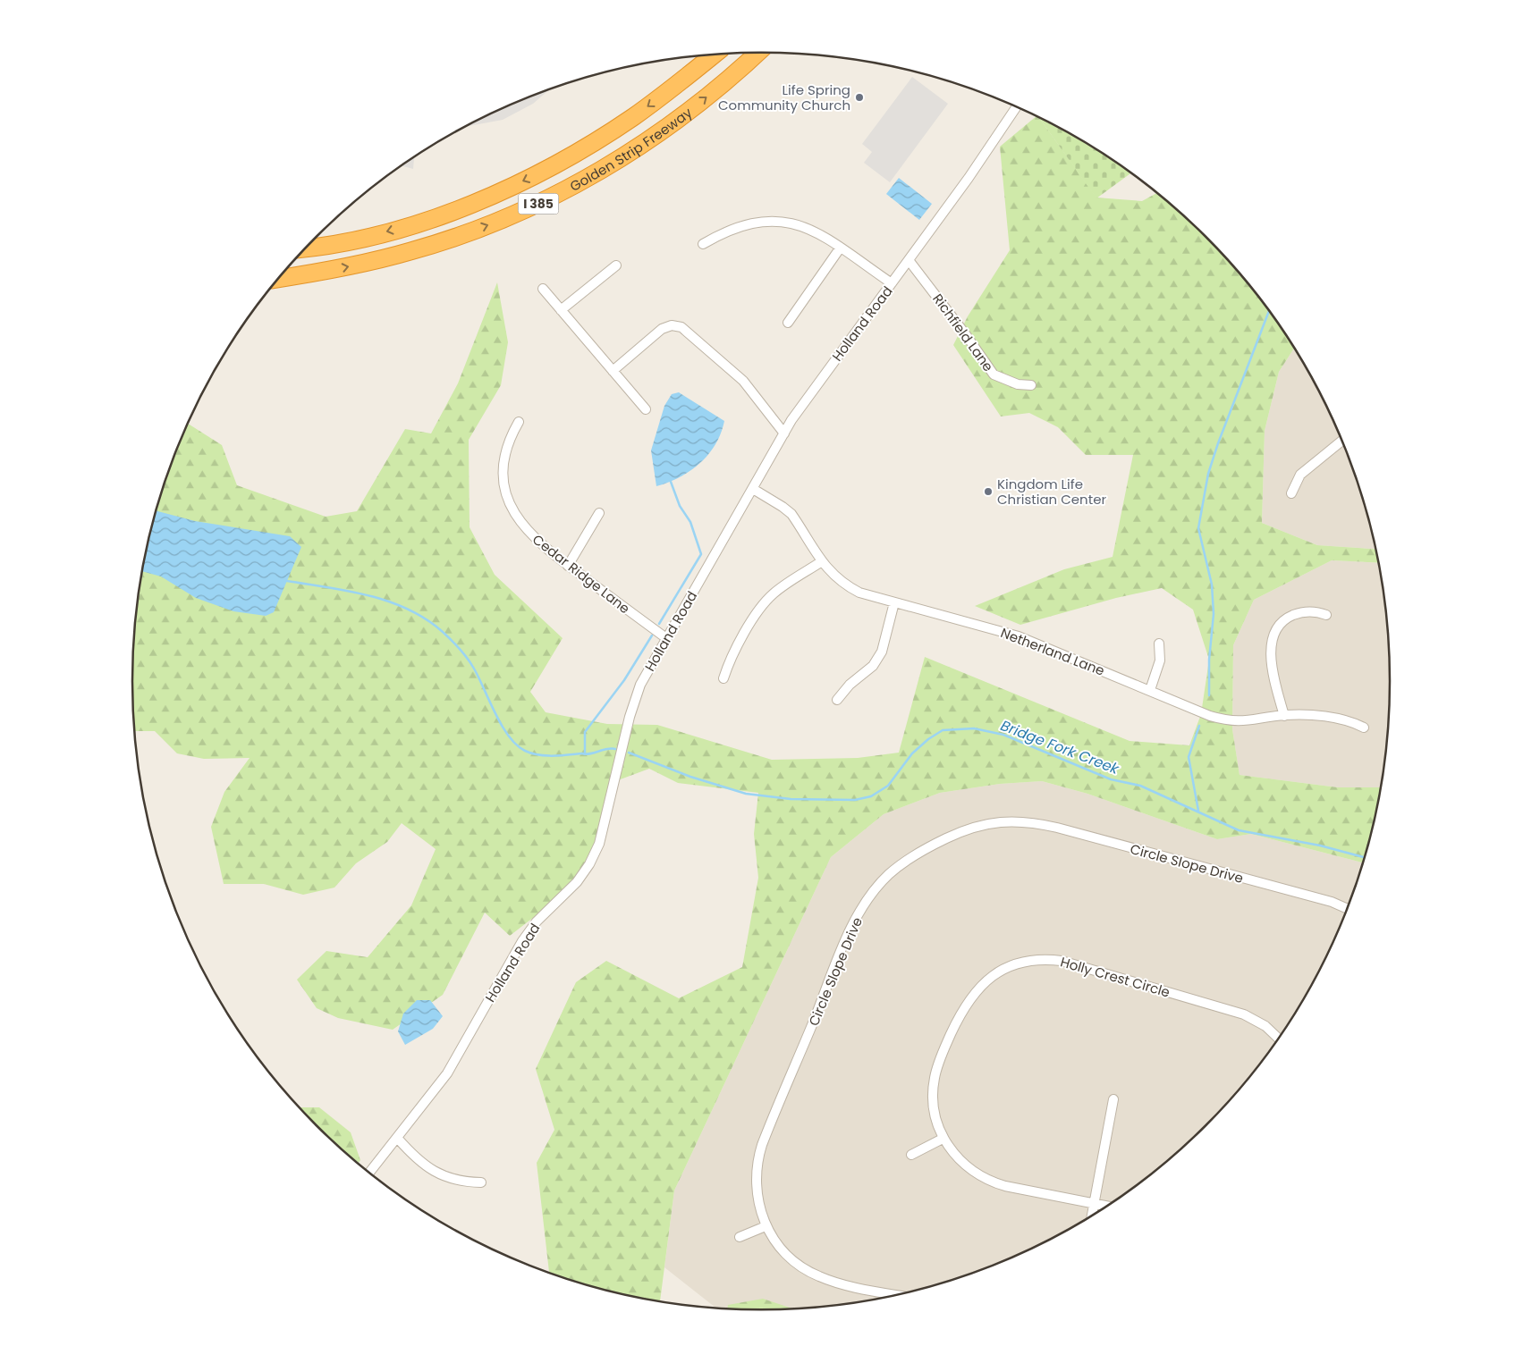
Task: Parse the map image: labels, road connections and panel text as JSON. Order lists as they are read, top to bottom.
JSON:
{
  "streets": {
    "highway": ["Golden Strip Freeway", "I 385"],
    "street": [
      "Holland Road",
      "Richfield Lane",
      "Cedar Ridge Lane",
      "Netherland Lane",
      "Circle Slope Drive",
      "Holly Crest Circle"
    ]
  },
  "crossings": [
    ["Holland Road", "Richfield Lane"],
    ["Holland Road", "Cedar Ridge Lane"],
    ["Holland Road", "Netherland Lane"]
  ],
  "water": ["Bridge Fork Creek"],
  "places": ["Life Spring Community Church", "Kingdom Life Christian Center"]
}
